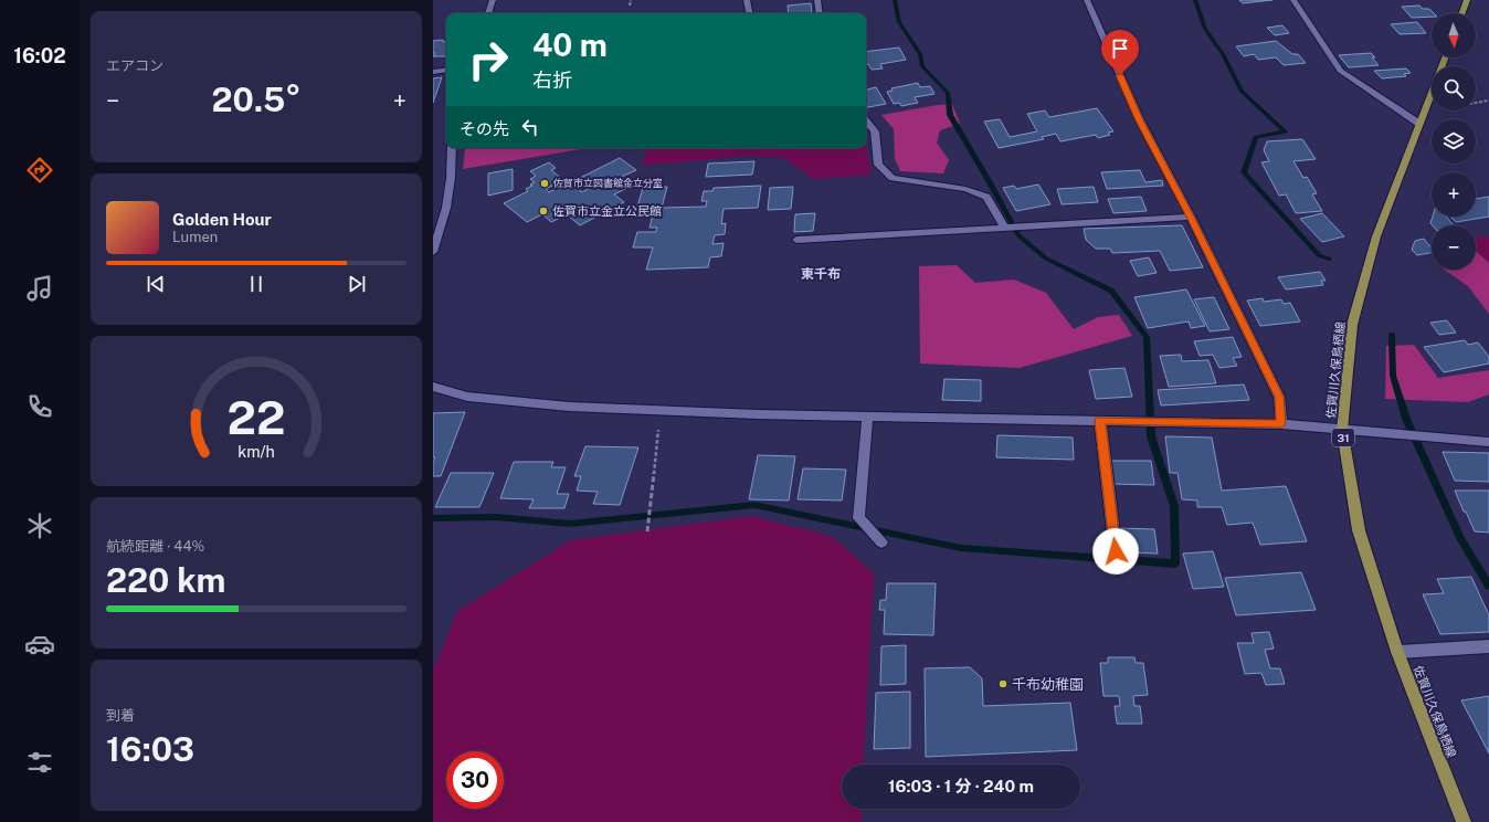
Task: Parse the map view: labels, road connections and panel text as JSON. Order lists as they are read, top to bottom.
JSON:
{
  "streets": {
    "main road": ["佐賀川久保鳥栖線", "31"]
  },
  "districts": ["東千布"],
  "places": ["佐賀市立図書館金立分室", "佐賀市立金立公民館", "千布幼稚園"],
  "north": "bottom",
  "page": {
    "tabs": "16:02",
    "tile": [
      "エアコン",
      ["航続距離 · 44%", "220 km"],
      ["到着", "16:03"]
    ],
    "map_buttons": ["+", "−"],
    "turn": ["40 m", "右折"],
    "heat": ["−", "20.5°", "+"],
    "then": "その先",
    "song": ["Golden Hour", "Lumen"],
    "limit": "30",
    "trip": "16:03 · 1 分 · 240 m",
    "gauge": ["22", "km/h"]
  }
}
